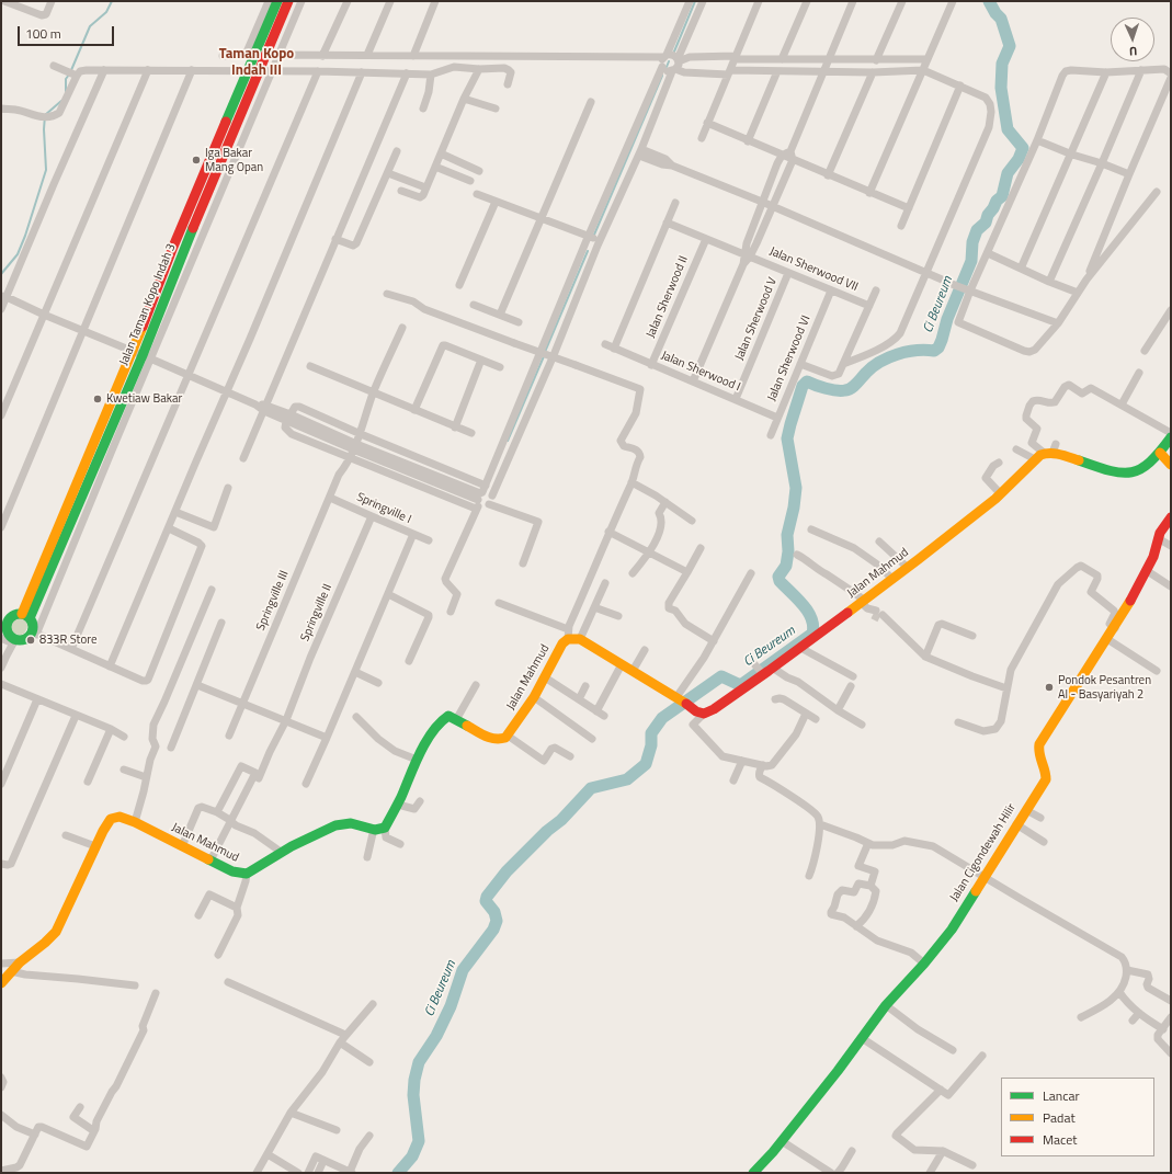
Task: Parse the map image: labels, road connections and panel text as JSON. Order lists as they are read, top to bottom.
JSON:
{
  "streets": {
    "street": [
      "Jalan Sherwood VII",
      "Jalan Sherwood II",
      "Jalan Taman Kopo Indah 3",
      "Jalan Sherwood V",
      "Jalan Sherwood VI",
      "Jalan Sherwood I",
      "Springville I",
      "Jalan Mahmud",
      "Springville III",
      "Springville II",
      "Jalan Cigondewah Hilir"
    ]
  },
  "crossings": [
    ["Jalan Sherwood VII", "Jalan Sherwood V"],
    ["Jalan Sherwood VII", "Jalan Sherwood VI"],
    ["Jalan Sherwood II", "Jalan Sherwood I"],
    ["Jalan Sherwood V", "Jalan Sherwood I"],
    ["Jalan Sherwood VI", "Jalan Sherwood I"],
    ["Springville I", "Springville III"],
    ["Springville I", "Springville II"]
  ],
  "districts": ["Taman Kopo Indah III"],
  "water": ["Ci Beureum"],
  "places": [
    "Iga Bakar Mang Opan",
    "Kwetiaw Bakar",
    "833R Store",
    "Pondok Pesantren Al - Basyariyah 2"
  ],
  "legend": ["Lancar", "Padat", "Macet"],
  "scale_bar": "100 m",
  "north": "bottom"
}
